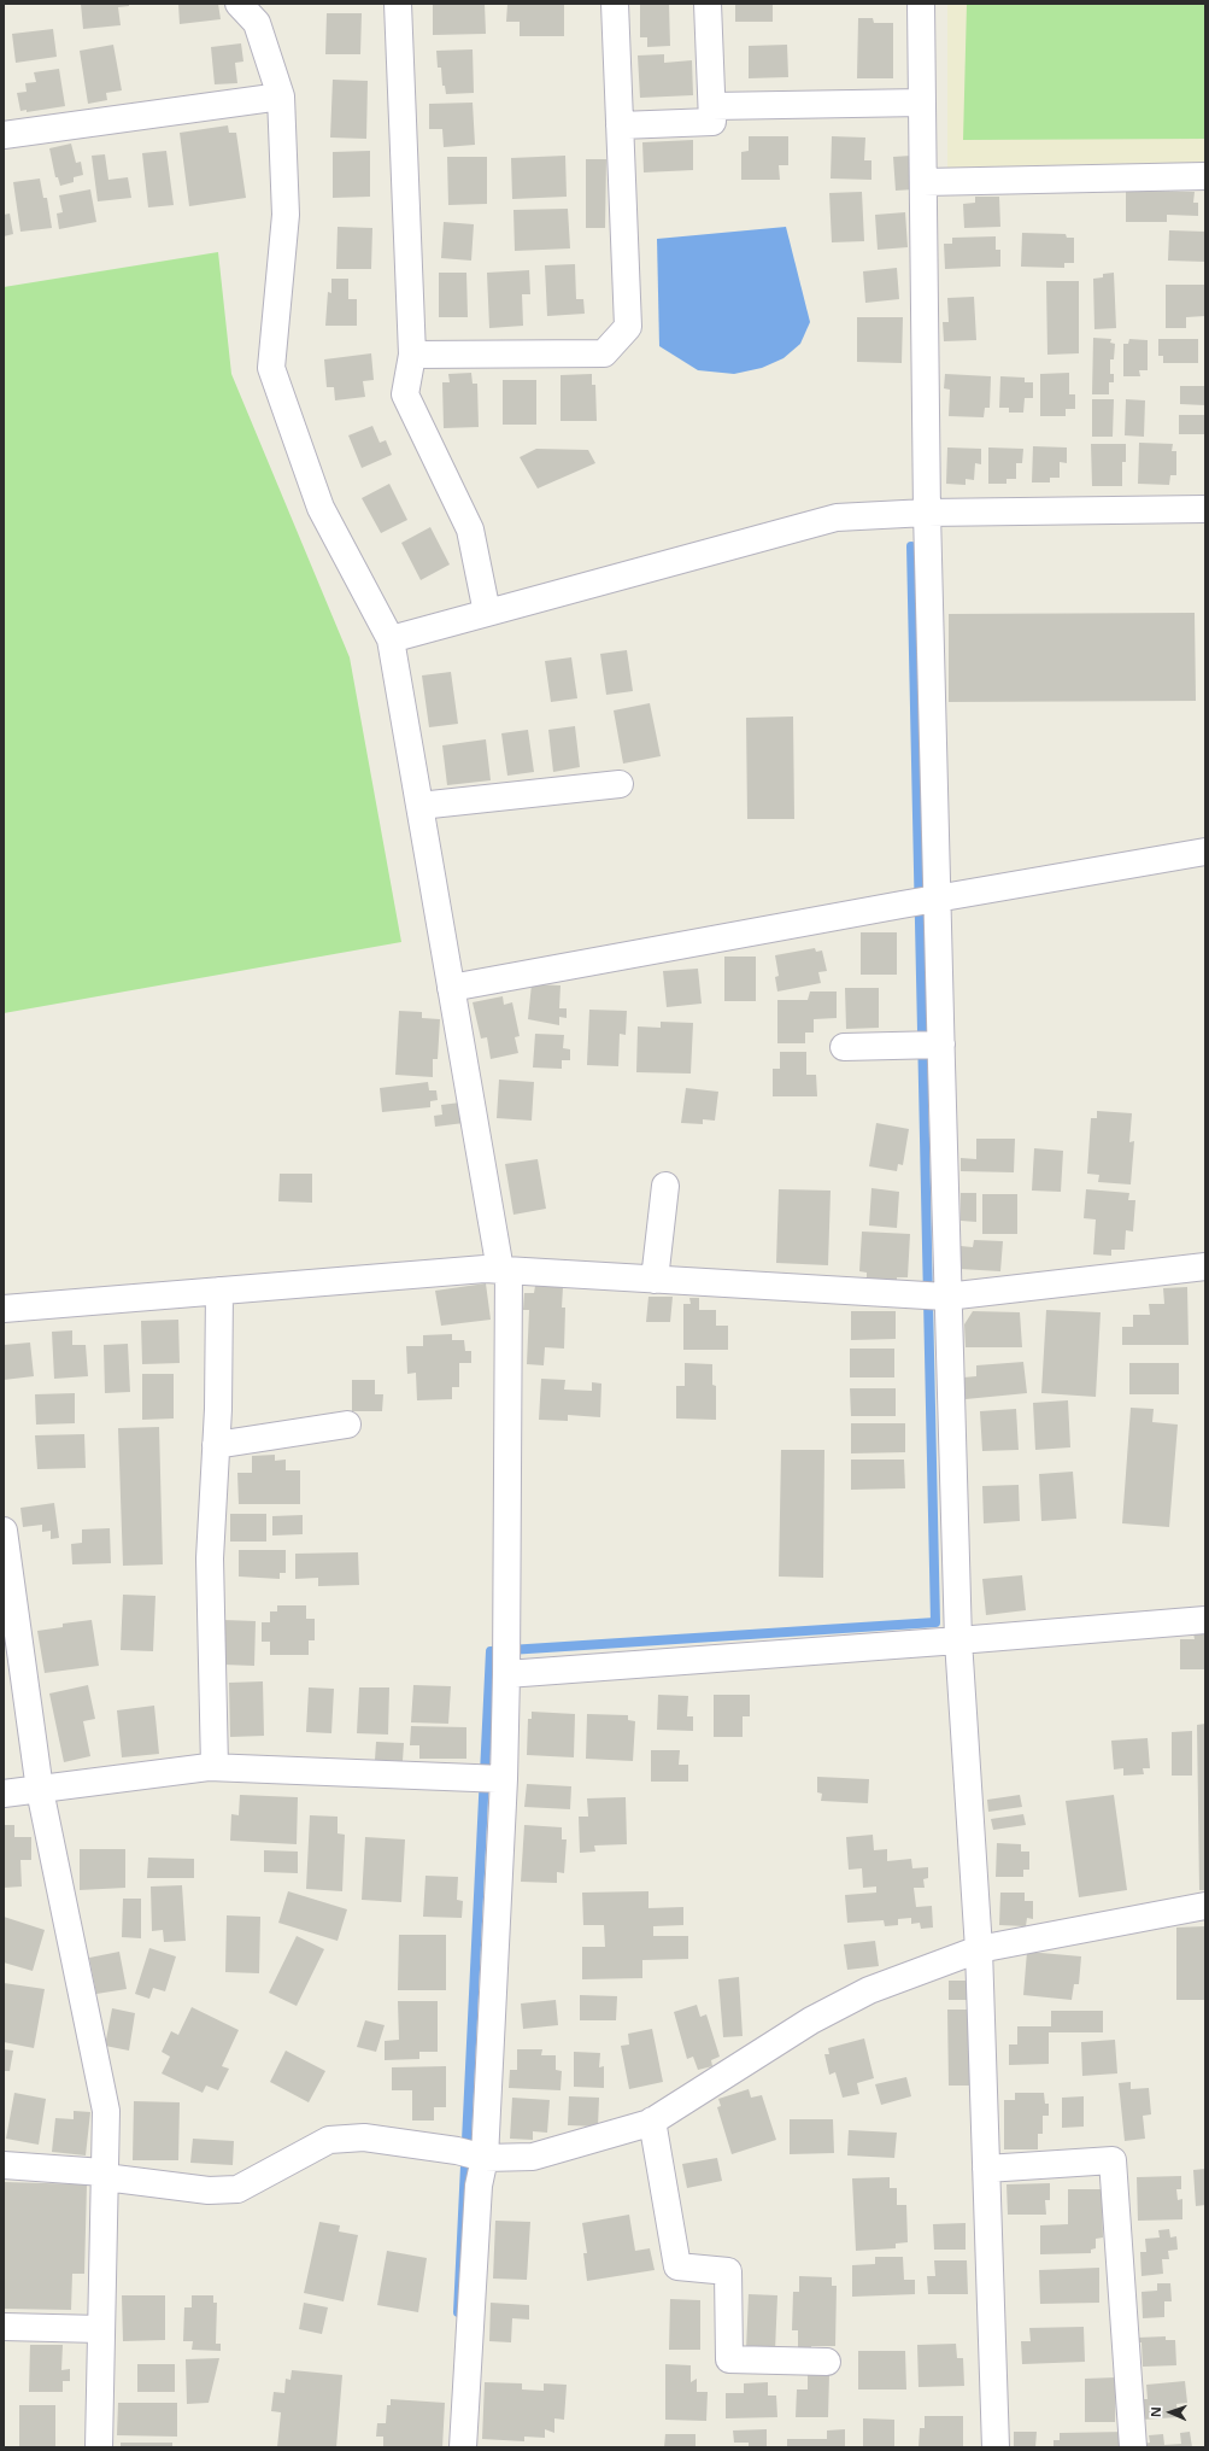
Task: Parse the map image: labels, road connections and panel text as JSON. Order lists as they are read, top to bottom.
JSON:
{
  "north": "left"
}
